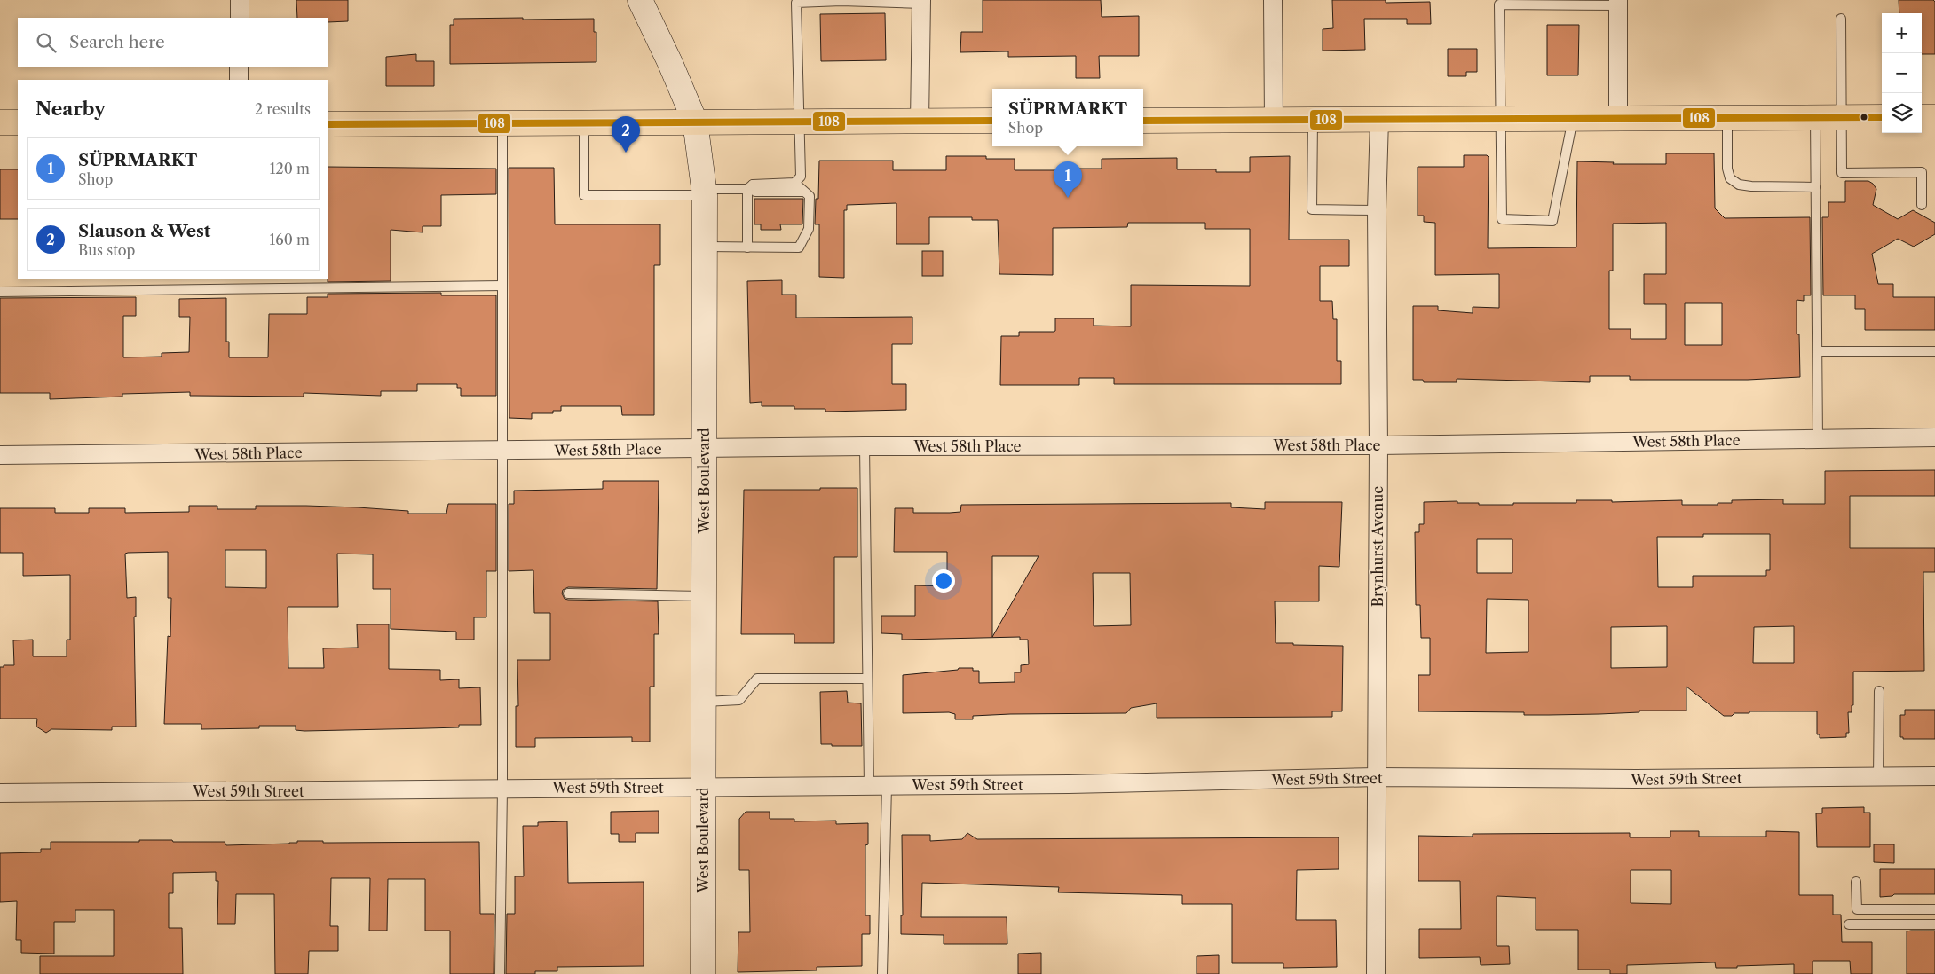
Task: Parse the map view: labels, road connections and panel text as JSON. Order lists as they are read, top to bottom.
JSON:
{
  "streets": {
    "main road": ["West Boulevard"],
    "street": ["West 58th Place", "Brynhurst Avenue", "West 59th Street"]
  },
  "crossings": [
    ["West 58th Place", "West Boulevard"],
    ["West 58th Place", "Brynhurst Avenue"],
    ["West Boulevard", "West 59th Street"],
    ["Brynhurst Avenue", "West 59th Street"]
  ],
  "lines": ["transit line 108"],
  "page": {
    "map_buttons": ["+", "−"],
    "search": "Search here",
    "heading": ["Nearby", "2 results"],
    "popup": ["SÜPRMARKT", "Shop"],
    "pins": ["2", "1"],
    "list": [
      {
        "mark": "1",
        "name": "SÜPRMARKT",
        "note": "Shop",
        "value": "120 m"
      },
      {
        "mark": "2",
        "name": "Slauson & West",
        "note": "Bus stop",
        "value": "160 m"
      }
    ]
  }
}
